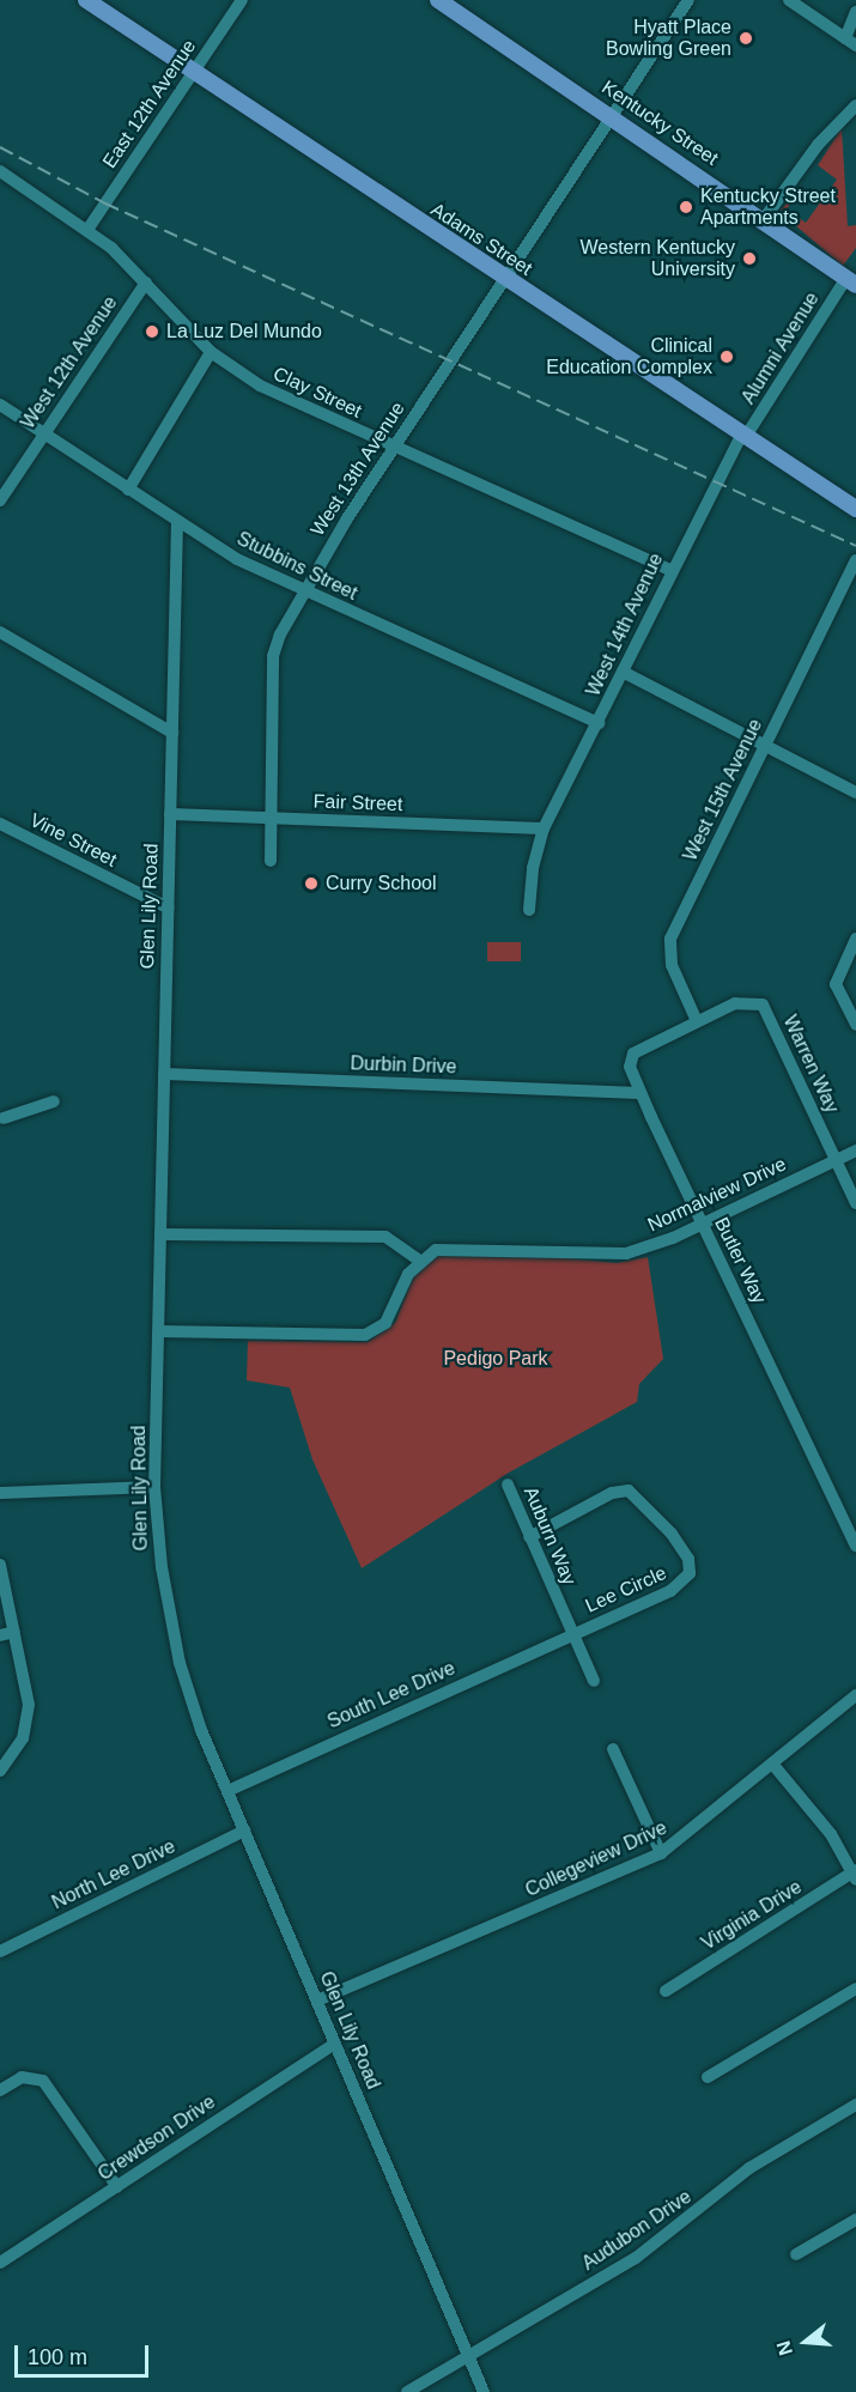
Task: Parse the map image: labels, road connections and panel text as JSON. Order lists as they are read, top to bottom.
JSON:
{
  "streets": {
    "main road": ["Kentucky Street", "Adams Street"],
    "street": [
      "East 12th Avenue",
      "Alumni Avenue",
      "West 12th Avenue",
      "Clay Street",
      "West 13th Avenue",
      "Stubbins Street",
      "West 14th Avenue",
      "West 15th Avenue",
      "Fair Street",
      "Vine Street",
      "Glen Lily Road",
      "Warren Way",
      "Durbin Drive",
      "Normalview Drive",
      "Butler Way",
      "Auburn Way",
      "Lee Circle",
      "South Lee Drive",
      "Collegeview Drive",
      "North Lee Drive",
      "Virginia Drive",
      "Crewdson Drive",
      "Audubon Drive"
    ]
  },
  "crossings": [
    ["East 12th Avenue", "Adams Street"],
    ["East 12th Avenue", "Clay Street"],
    ["Kentucky Street", "Alumni Avenue"],
    ["Kentucky Street", "West 13th Avenue"],
    ["Adams Street", "Alumni Avenue"],
    ["Adams Street", "West 13th Avenue"],
    ["Adams Street", "West 14th Avenue"],
    ["Alumni Avenue", "West 14th Avenue"],
    ["West 12th Avenue", "Clay Street"],
    ["West 12th Avenue", "Stubbins Street"],
    ["Clay Street", "West 13th Avenue"],
    ["Clay Street", "West 14th Avenue"],
    ["West 13th Avenue", "Stubbins Street"],
    ["West 13th Avenue", "Fair Street"],
    ["Stubbins Street", "West 14th Avenue"],
    ["Stubbins Street", "Glen Lily Road"],
    ["West 14th Avenue", "Fair Street"],
    ["West 15th Avenue", "Warren Way"],
    ["West 15th Avenue", "Butler Way"],
    ["Fair Street", "Glen Lily Road"],
    ["Vine Street", "Glen Lily Road"],
    ["Glen Lily Road", "Durbin Drive"],
    ["Glen Lily Road", "South Lee Drive"],
    ["Glen Lily Road", "Collegeview Drive"],
    ["Glen Lily Road", "North Lee Drive"],
    ["Glen Lily Road", "Crewdson Drive"],
    ["Glen Lily Road", "Audubon Drive"],
    ["Warren Way", "Normalview Drive"],
    ["Warren Way", "Butler Way"],
    ["Durbin Drive", "Butler Way"],
    ["Normalview Drive", "Butler Way"],
    ["Auburn Way", "Lee Circle"],
    ["Auburn Way", "South Lee Drive"],
    ["Lee Circle", "South Lee Drive"]
  ],
  "parks": ["Pedigo Park"],
  "places": [
    "Hyatt Place Bowling Green",
    "Kentucky Street Apartments",
    "Western Kentucky University",
    "La Luz Del Mundo",
    "Clinical Education Complex",
    "Curry School"
  ],
  "scale_bar": "100 m",
  "north": "left"
}
